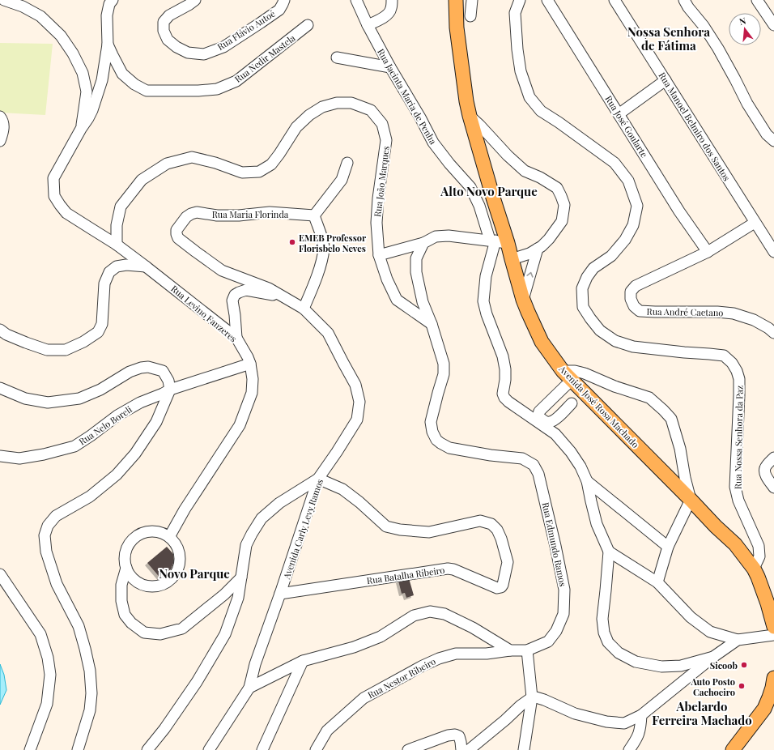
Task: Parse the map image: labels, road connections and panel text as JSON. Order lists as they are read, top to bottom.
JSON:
{
  "streets": {
    "main road": ["Avenida José Rosa Machado"],
    "street": [
      "Rua Flávio Autoé",
      "Rua Nedir Mastela",
      "Rua Jacinta Maria de Penha",
      "Rua José Goularte",
      "Rua Manoel Belmiro dos Santos",
      "Rua João Marques",
      "Rua Maria Florinda",
      "Rua André Caetano",
      "Rua Levino Fanzeres",
      "Rua Nelo Boreli",
      "Rua Nossa Senhora da Paz",
      "Avenida Carly Levy Ramos",
      "Rua Edmundo Ramos",
      "Rua Batalha Ribeiro",
      "Rua Nestor Ribeiro"
    ]
  },
  "crossings": [
    ["Rua Nedir Mastela", "Rua Levino Fanzeres"],
    ["Rua Jacinta Maria de Penha", "Avenida José Rosa Machado"],
    ["Rua José Goularte", "Rua André Caetano"],
    ["Rua Manoel Belmiro dos Santos", "Rua André Caetano"],
    ["Rua João Marques", "Rua Levino Fanzeres"],
    ["Rua João Marques", "Rua Edmundo Ramos"],
    ["Rua Maria Florinda", "Avenida Carly Levy Ramos"],
    ["Rua Levino Fanzeres", "Rua Nelo Boreli"],
    ["Avenida José Rosa Machado", "Rua Nossa Senhora da Paz"],
    ["Avenida Carly Levy Ramos", "Rua Batalha Ribeiro"],
    ["Rua Edmundo Ramos", "Rua Nestor Ribeiro"]
  ],
  "districts": [
    "Nossa Senhora de Fátima",
    "Alto Novo Parque",
    "Novo Parque",
    "Abelardo Ferreira Machado"
  ],
  "places": ["EMEB Professor Florisbelo Neves", "Sicoob", "Auto Posto Cachoeiro"],
  "north": "top"
}
